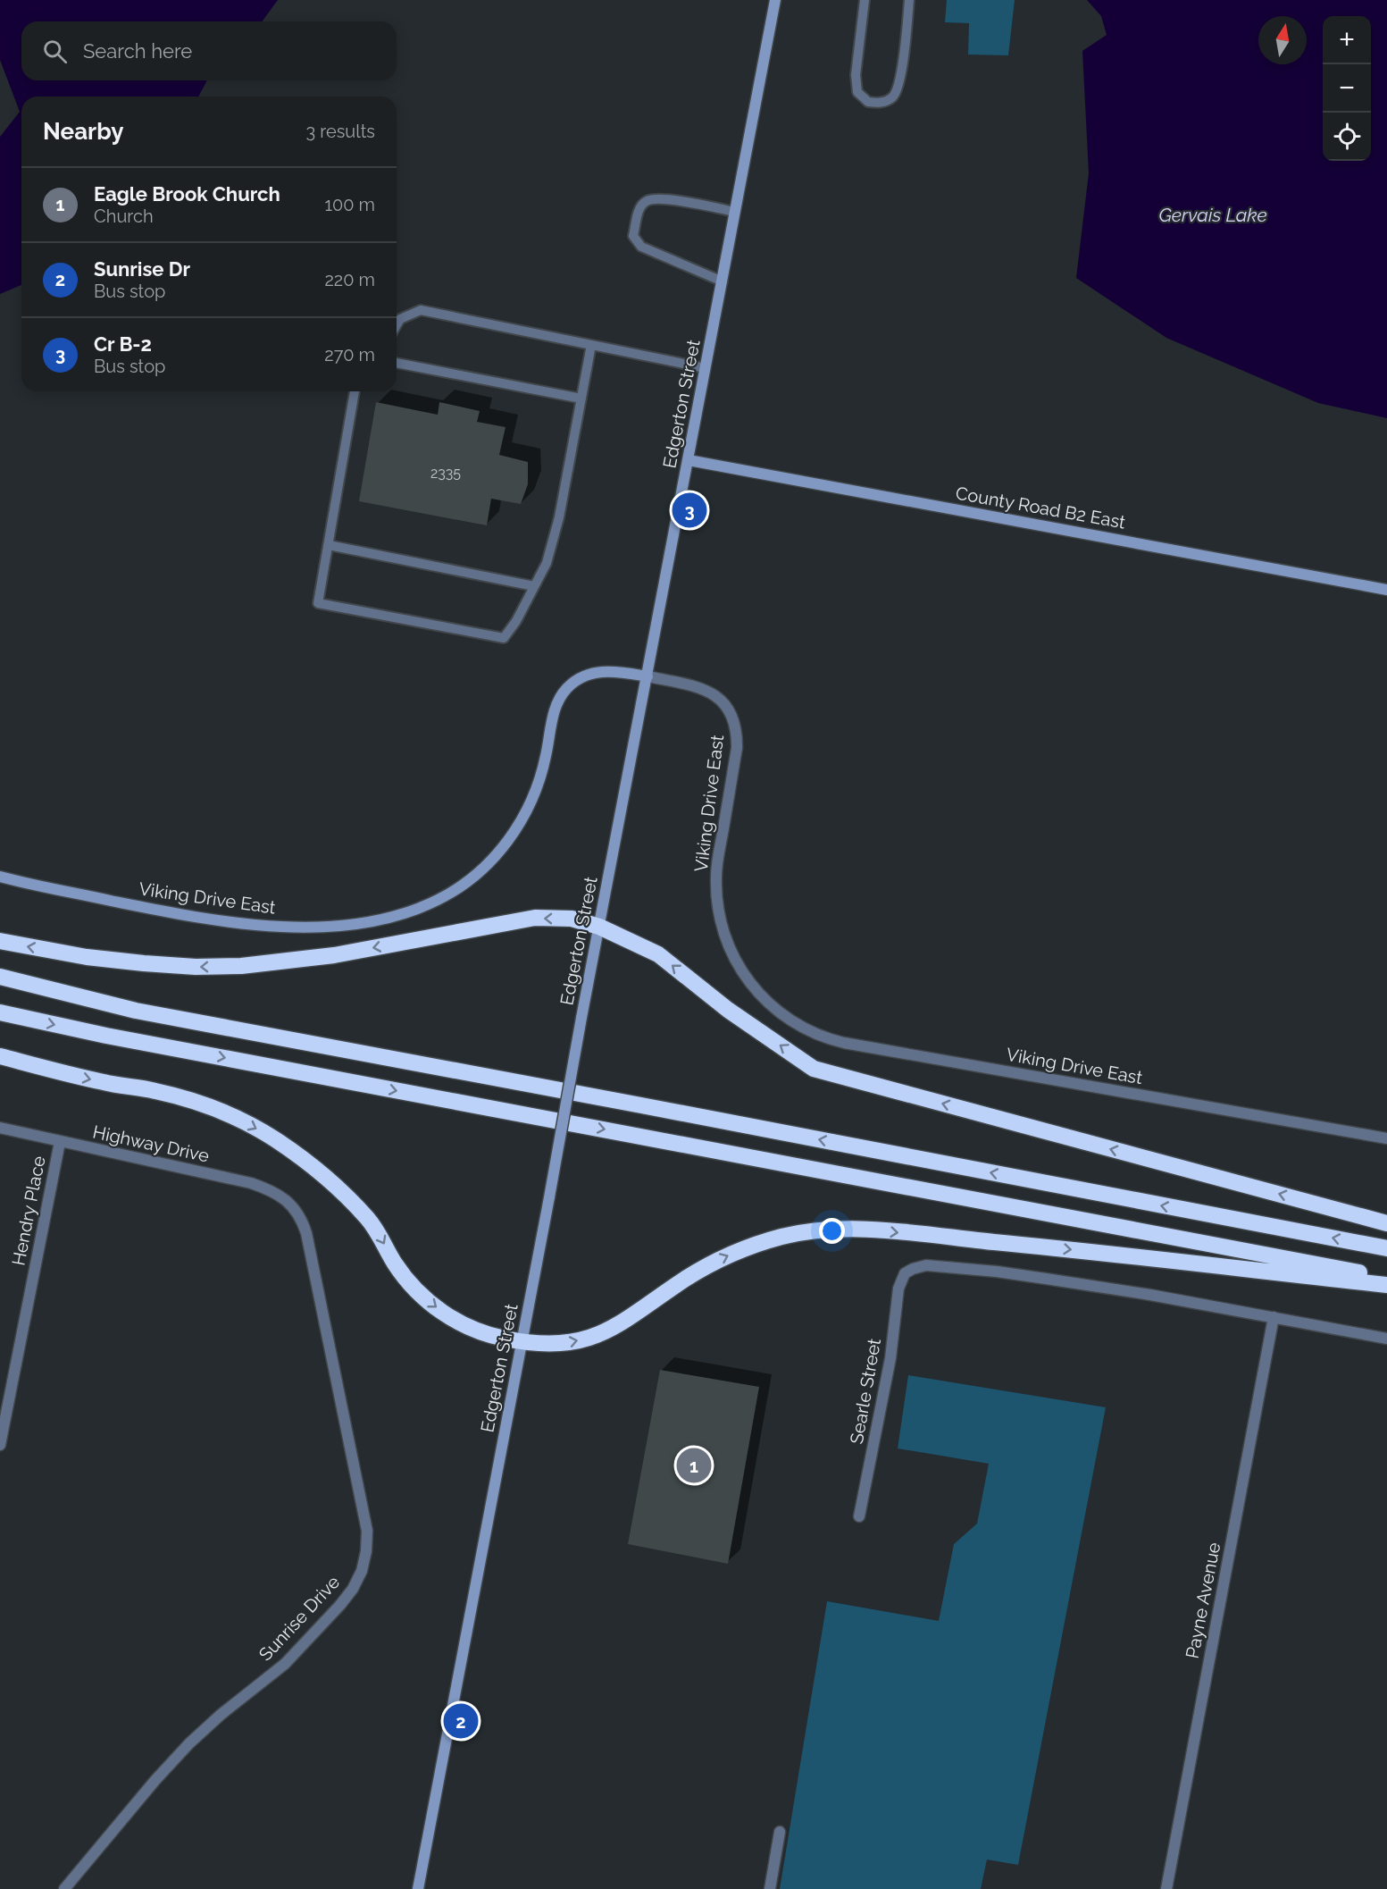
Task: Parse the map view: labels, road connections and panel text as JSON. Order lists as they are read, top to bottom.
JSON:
{
  "streets": {
    "street": [
      "Edgerton Street",
      "County Road B2 East",
      "Viking Drive East",
      "Highway Drive",
      "Hendry Place",
      "Searle Street",
      "Payne Avenue",
      "Sunrise Drive"
    ]
  },
  "crossings": [
    ["Edgerton Street", "County Road B2 East"],
    ["Edgerton Street", "Viking Drive East"],
    ["Highway Drive", "Hendry Place"],
    ["Highway Drive", "Sunrise Drive"],
    ["Searle Street", "Payne Avenue"]
  ],
  "water": ["Gervais Lake"],
  "house_numbers": ["2335"],
  "north": "top",
  "page": {
    "map_buttons": ["+", "−"],
    "search": "Search here",
    "heading": ["Nearby", "3 results"],
    "list": [
      {
        "mark": "1",
        "name": "Eagle Brook Church",
        "note": "Church",
        "value": "100 m"
      },
      {
        "mark": "2",
        "name": "Sunrise Dr",
        "note": "Bus stop",
        "value": "220 m"
      },
      {
        "mark": "3",
        "name": "Cr B-2",
        "note": "Bus stop",
        "value": "270 m"
      }
    ],
    "pins": ["3", "1", "2"]
  }
}
